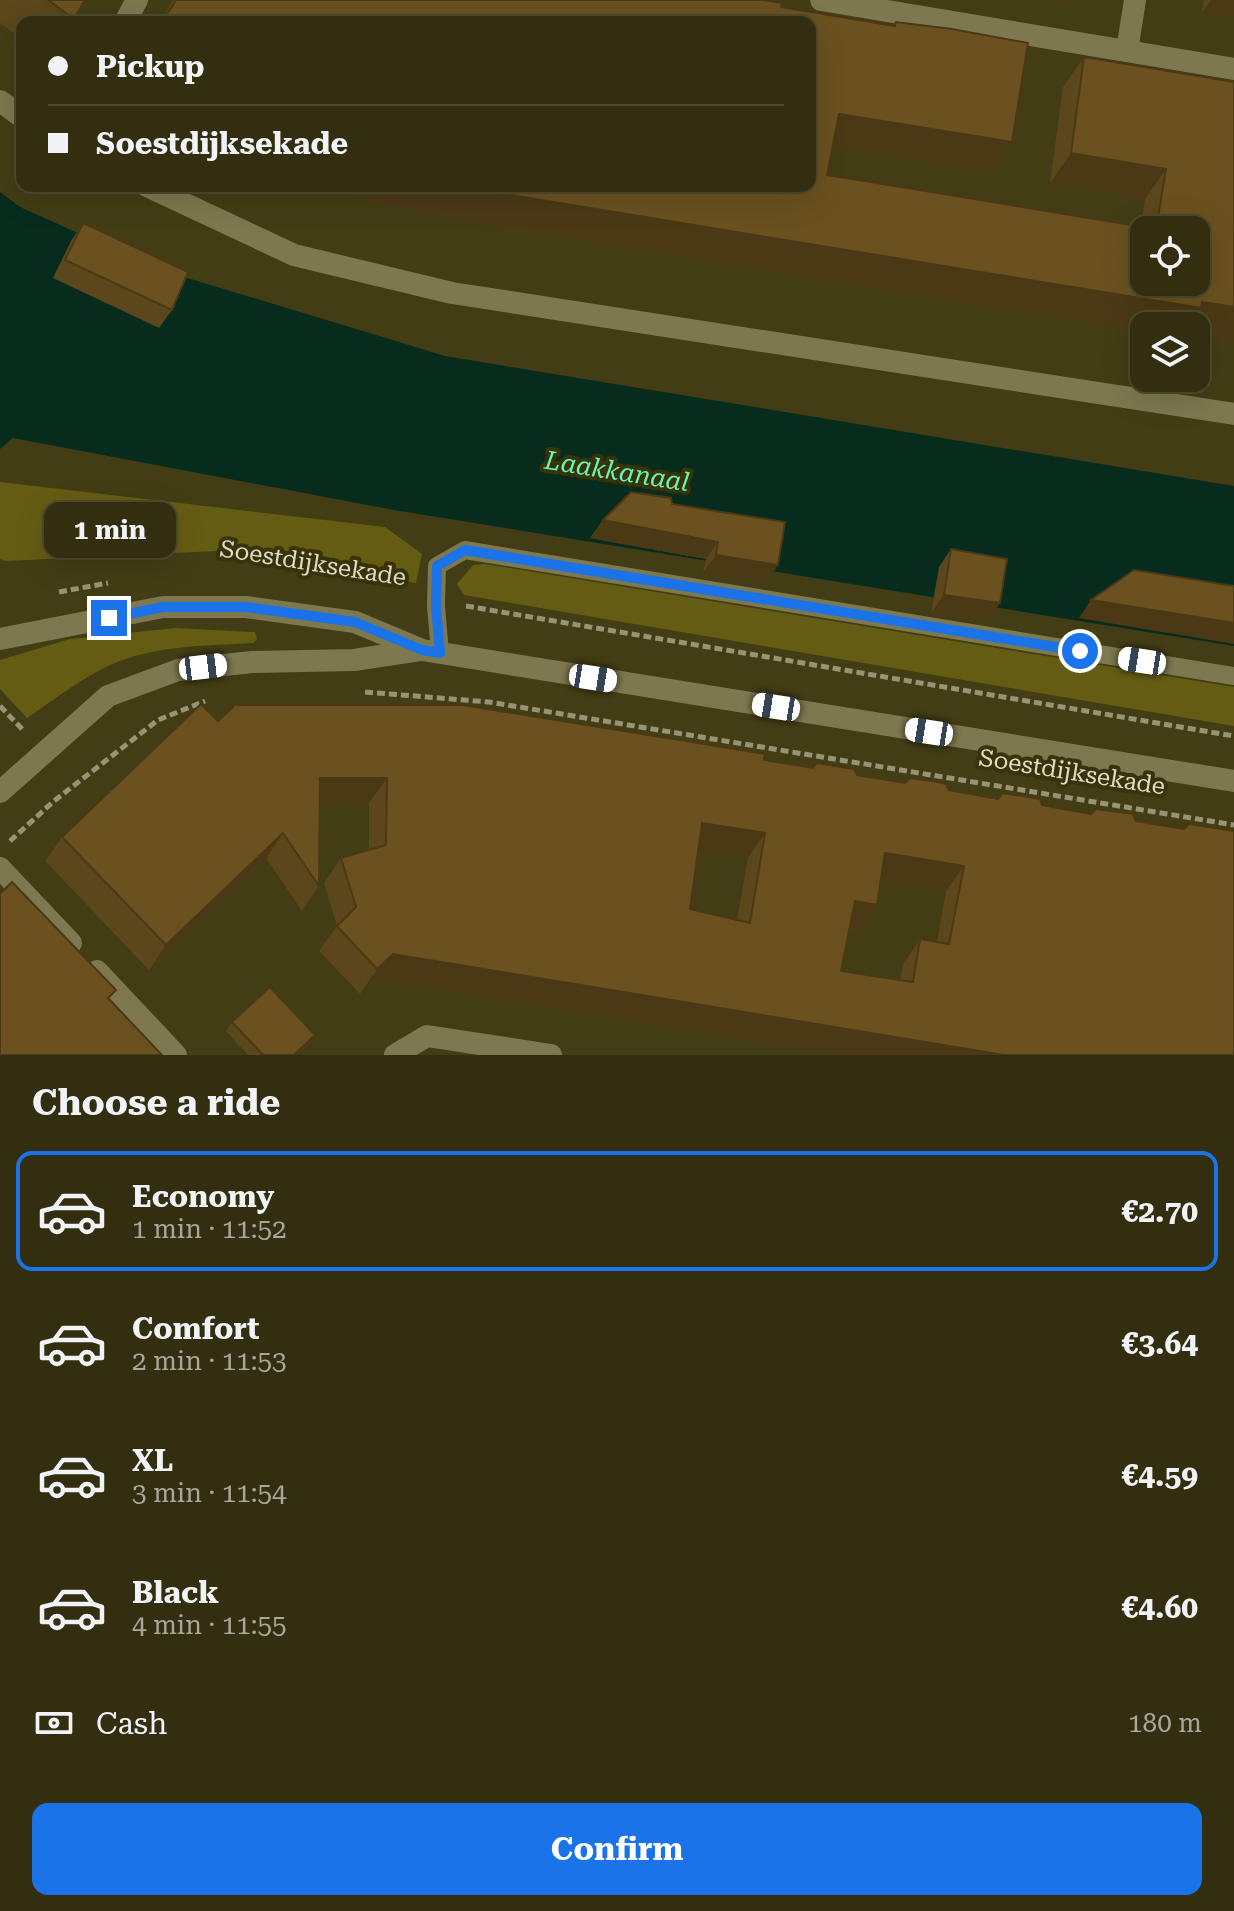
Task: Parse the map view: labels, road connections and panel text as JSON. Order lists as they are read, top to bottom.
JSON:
{
  "streets": {
    "street": ["Soestdijksekade"]
  },
  "water": ["Laakkanaal"],
  "page": {
    "banner": ["Pickup", "Soestdijksekade"],
    "bubble": "1 min",
    "heading": "Choose a ride",
    "list": [
      {
        "name": "Economy",
        "note": "1 min · 11:52",
        "value": "€2.70"
      },
      {
        "name": "Comfort",
        "note": "2 min · 11:53",
        "value": "€3.64"
      },
      {
        "name": "XL",
        "note": "3 min · 11:54",
        "value": "€4.59"
      },
      {
        "name": "Black",
        "note": "4 min · 11:55",
        "value": "€4.60"
      }
    ],
    "pay": ["Cash", "180 m"],
    "buttons": "Confirm"
  }
}
